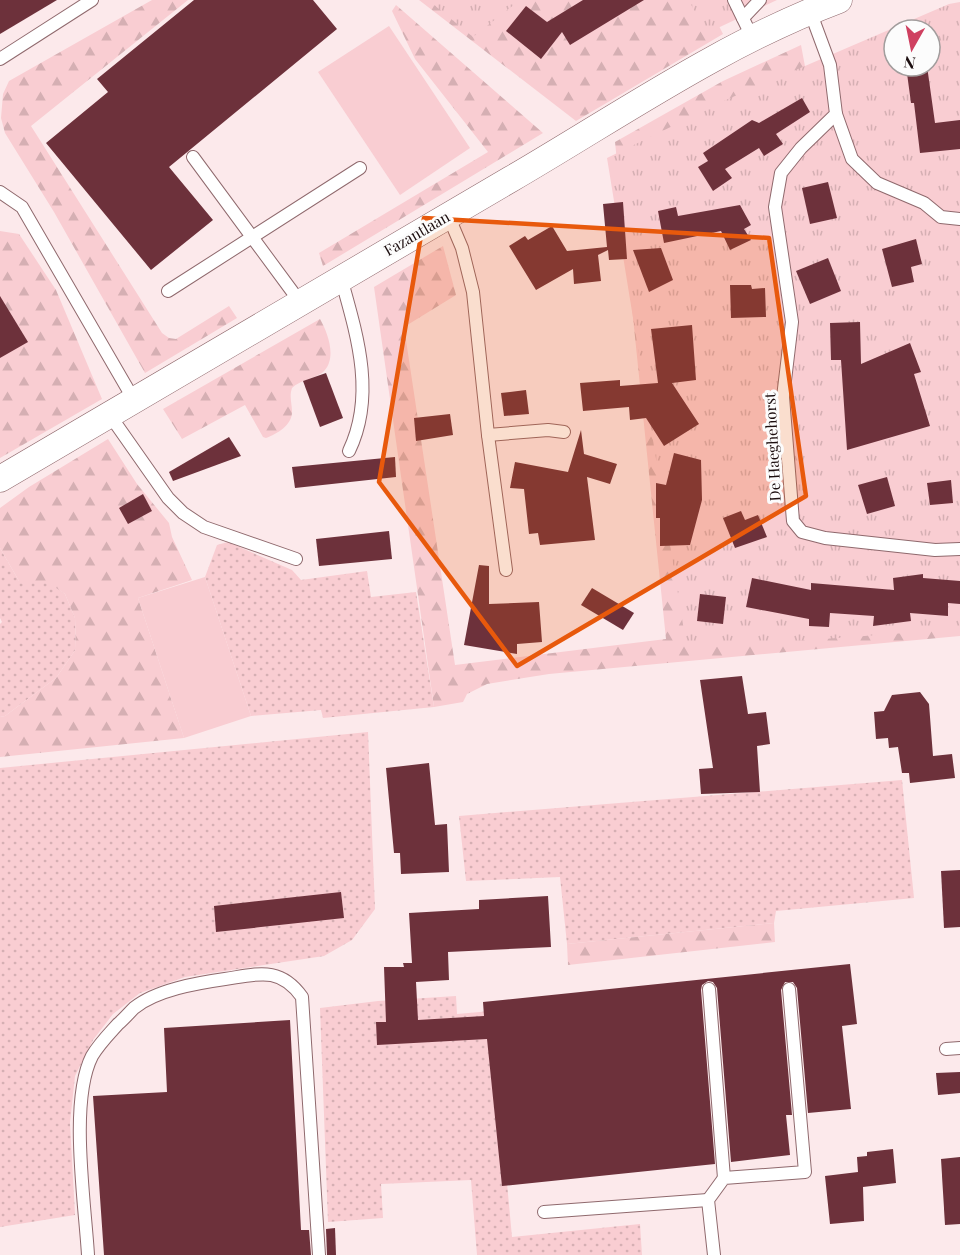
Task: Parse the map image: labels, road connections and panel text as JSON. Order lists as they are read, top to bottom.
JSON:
{
  "streets": {
    "street": ["Fazantlaan"],
    "lane": ["De Haeghehorst"]
  },
  "north": "bottom"
}
